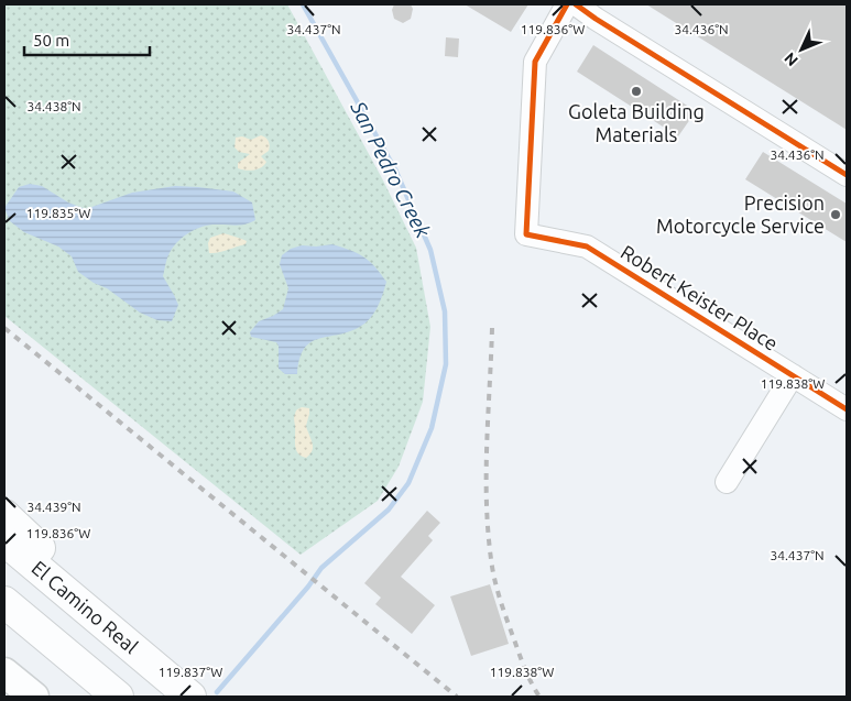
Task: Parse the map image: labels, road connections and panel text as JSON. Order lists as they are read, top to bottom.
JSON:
{
  "streets": {
    "highway": ["El Camino Real"],
    "street": ["Robert Keister Place"]
  },
  "water": ["San Pedro Creek"],
  "places": ["Goleta Building Materials", "Precision Motorcycle Service"],
  "scale_bar": "50 m",
  "north": "bottom left",
  "coordinates": [
    "119.836°W",
    "34.437°N",
    "34.436°N",
    "34.438°N",
    "119.835°W",
    "119.838°W",
    "34.439°N",
    "119.837°W"
  ]
}
